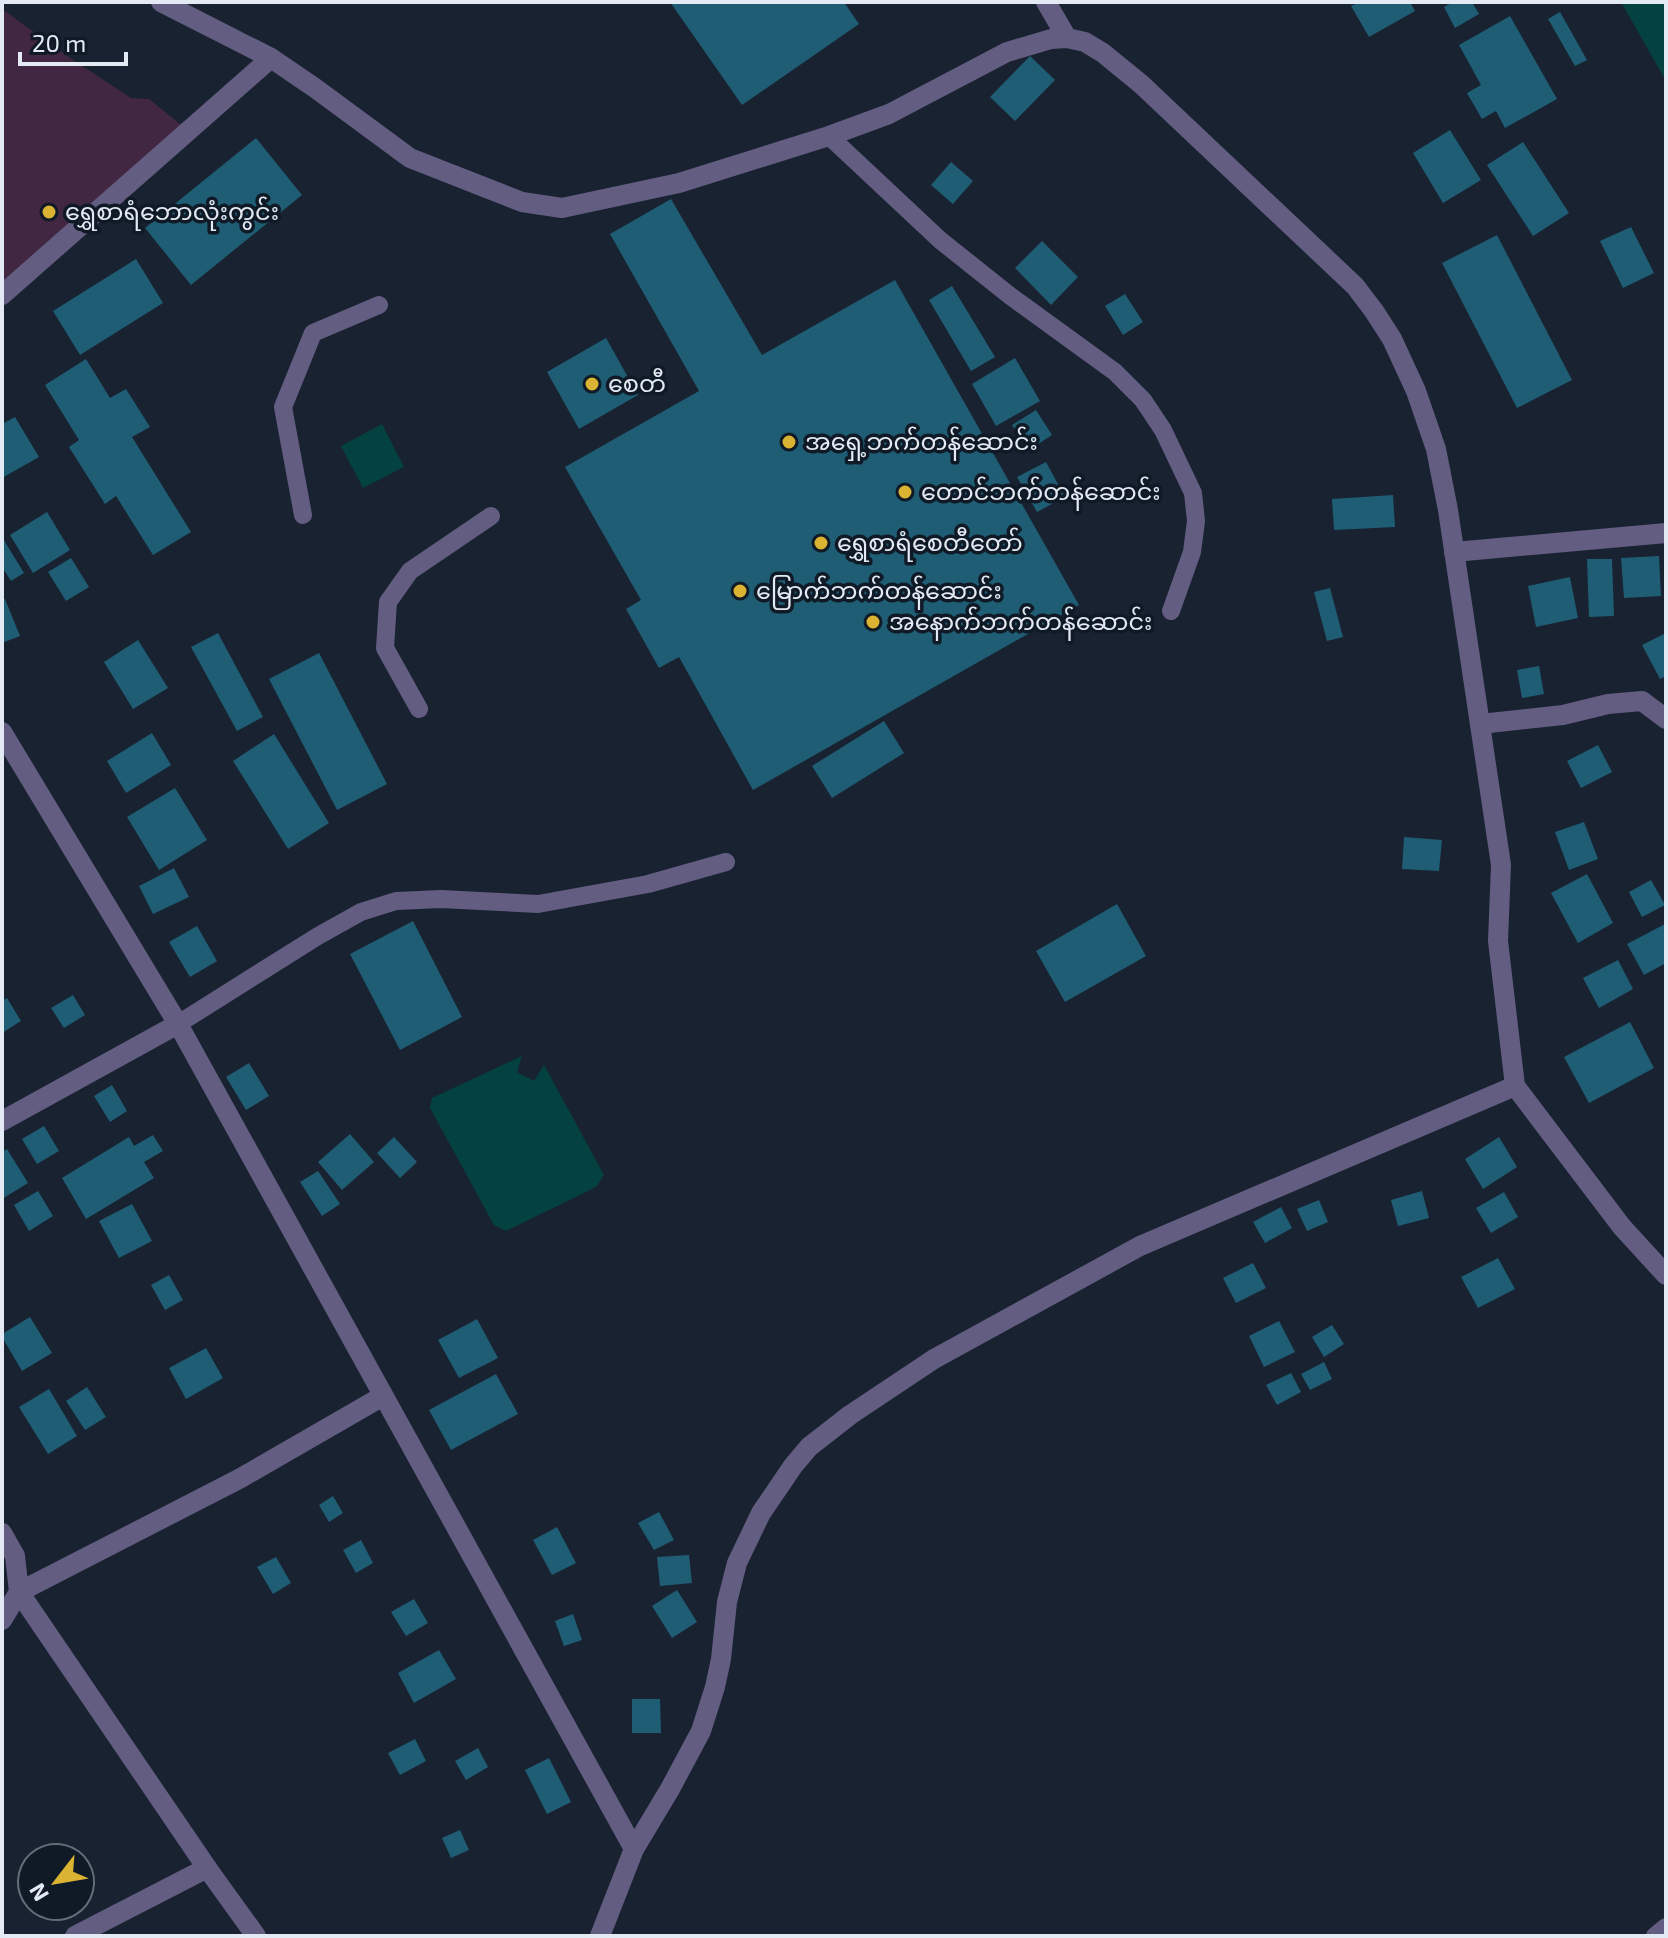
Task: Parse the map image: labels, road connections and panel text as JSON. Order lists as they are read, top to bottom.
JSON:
{
  "places": [
    "ရွှေစာရံဘောလုံးကွင်း",
    "စေတီ",
    "အရှေ့ဘက်တန်ဆောင်း",
    "တောင်ဘက်တန်ဆောင်း",
    "ရွှေစာရံစေတီတော်",
    "မြောက်ဘက်တန်ဆောင်း",
    "အနောက်ဘက်တန်ဆောင်း"
  ],
  "scale_bar": "20 m",
  "north": "bottom left"
}
